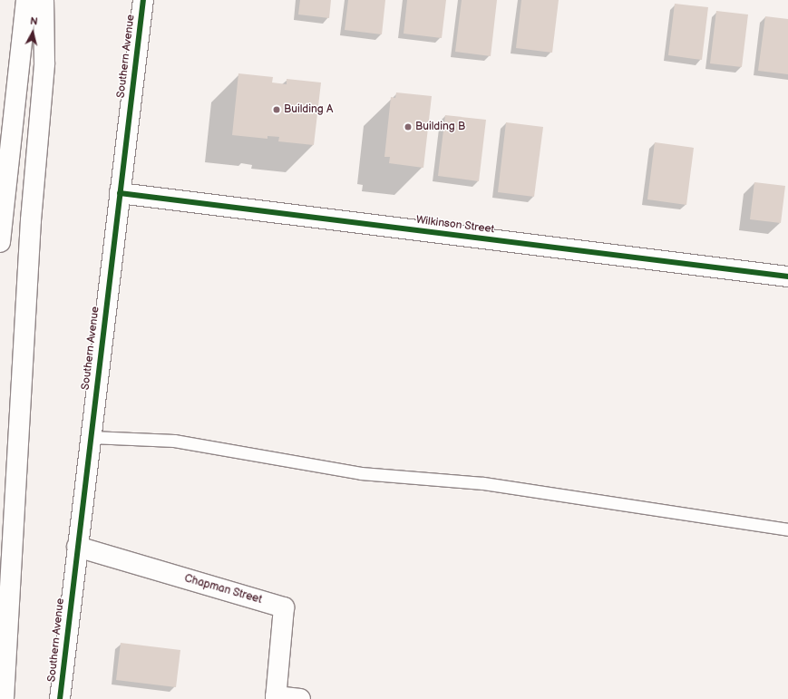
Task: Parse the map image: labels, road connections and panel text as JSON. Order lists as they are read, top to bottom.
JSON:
{
  "streets": {
    "main road": ["Southern Avenue", "Wilkinson Street", "Chapman Street"]
  },
  "crossings": [
    ["Southern Avenue", "Wilkinson Street"],
    ["Southern Avenue", "Chapman Street"]
  ],
  "places": ["Building A", "Building B"],
  "north": "top"
}
